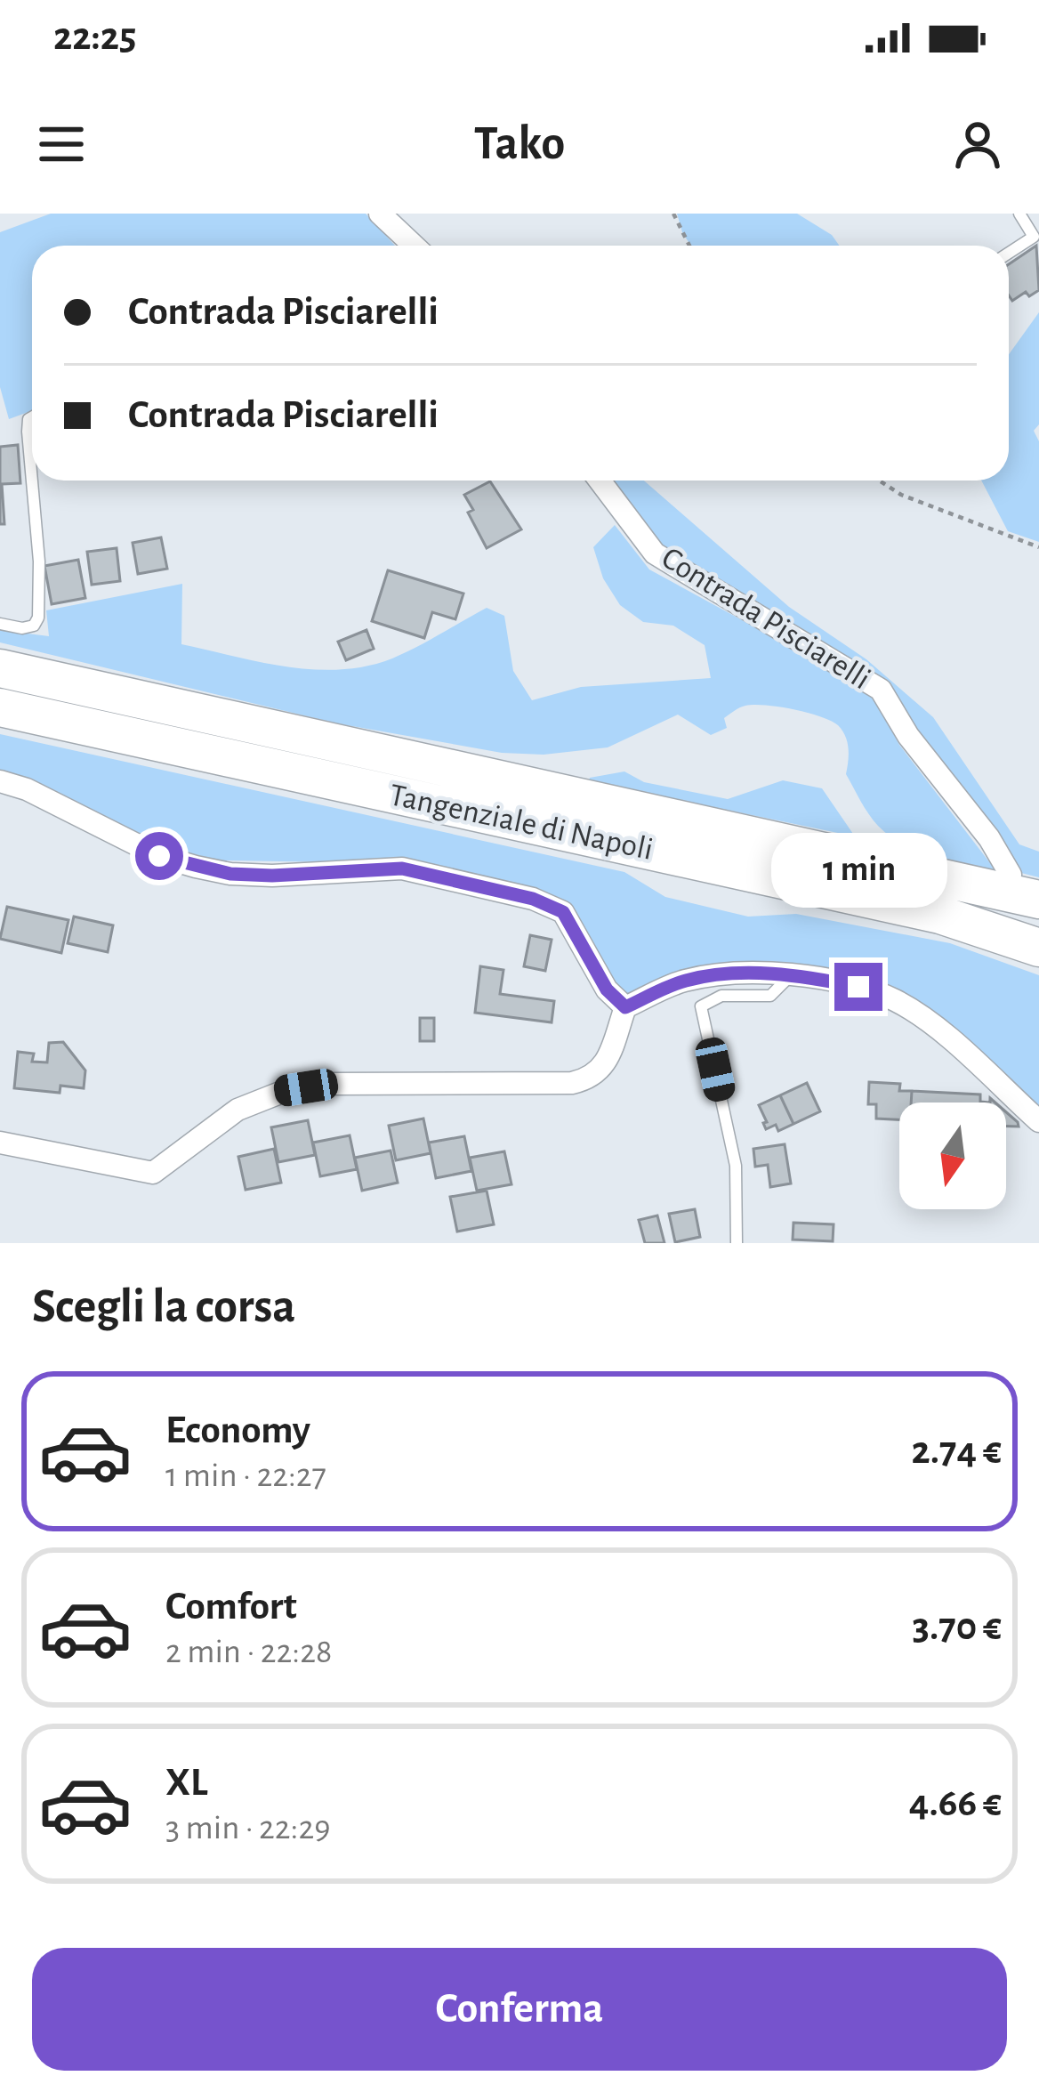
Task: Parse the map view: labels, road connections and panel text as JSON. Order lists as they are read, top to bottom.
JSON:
{
  "streets": {
    "highway": ["Tangenziale di Napoli"],
    "street": ["Contrada Pisciarelli"]
  },
  "north": "bottom",
  "page": {
    "status": "22:25",
    "header": "Tako",
    "banner": ["Contrada Pisciarelli", "Contrada Pisciarelli"],
    "bubble": "1 min",
    "heading": "Scegli la corsa",
    "list": [
      {
        "name": "Economy",
        "note": "1 min · 22:27",
        "value": "2.74 €"
      },
      {
        "name": "Comfort",
        "note": "2 min · 22:28",
        "value": "3.70 €"
      },
      {
        "name": "XL",
        "note": "3 min · 22:29",
        "value": "4.66 €"
      }
    ],
    "buttons": "Conferma"
  }
}
